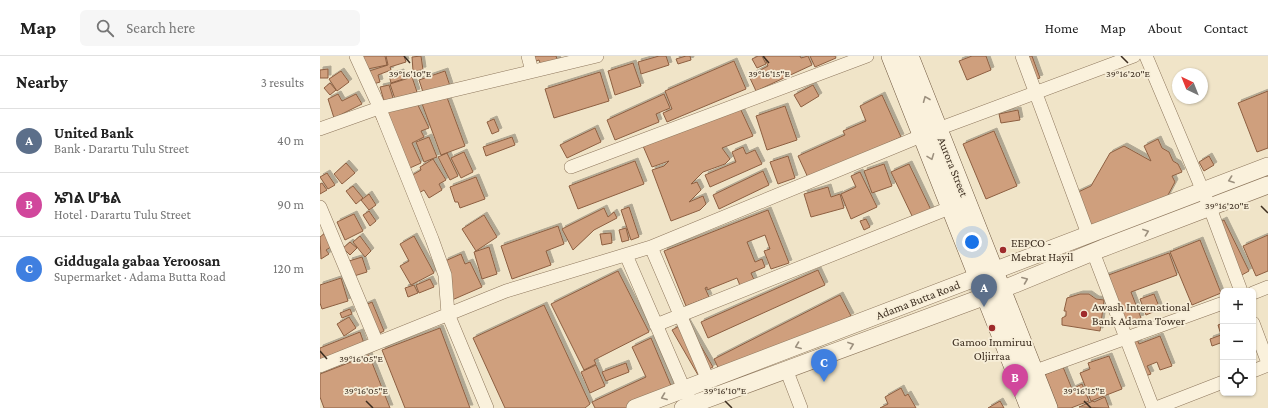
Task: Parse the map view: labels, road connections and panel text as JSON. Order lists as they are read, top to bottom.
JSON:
{
  "streets": {
    "main road": ["Aurora Street"],
    "street": ["Adama Butta Road"]
  },
  "crossings": [
    ["Aurora Street", "Adama Butta Road"]
  ],
  "places": ["EEPCO - Mebrat Hayil", "Awash International Bank Adama Tower", "Gamoo Immiruu Oljirraa"],
  "north": "top left",
  "page": {
    "header": "Map",
    "search": "Search here",
    "nav": [
      "Home",
      "Map",
      "About",
      "Contact"
    ],
    "heading": ["Nearby", "3 results"],
    "list": [
      {
        "mark": "A",
        "name": "United Bank",
        "note": "Bank · Darartu Tulu Street",
        "value": "40 m"
      },
      {
        "mark": "B",
        "name": "ኤግል ሆቴል",
        "note": "Hotel · Darartu Tulu Street",
        "value": "90 m"
      },
      {
        "mark": "C",
        "name": "Giddugala gabaa Yeroosan",
        "note": "Supermarket · Adama Butta Road",
        "value": "120 m"
      }
    ],
    "pins": ["A", "C", "B"],
    "map_buttons": ["+", "−"]
  },
  "coordinates": [
    "39°16'10\"E",
    "39°16'15\"E",
    "39°16'20\"E",
    "39°16'05\"E"
  ]
}
